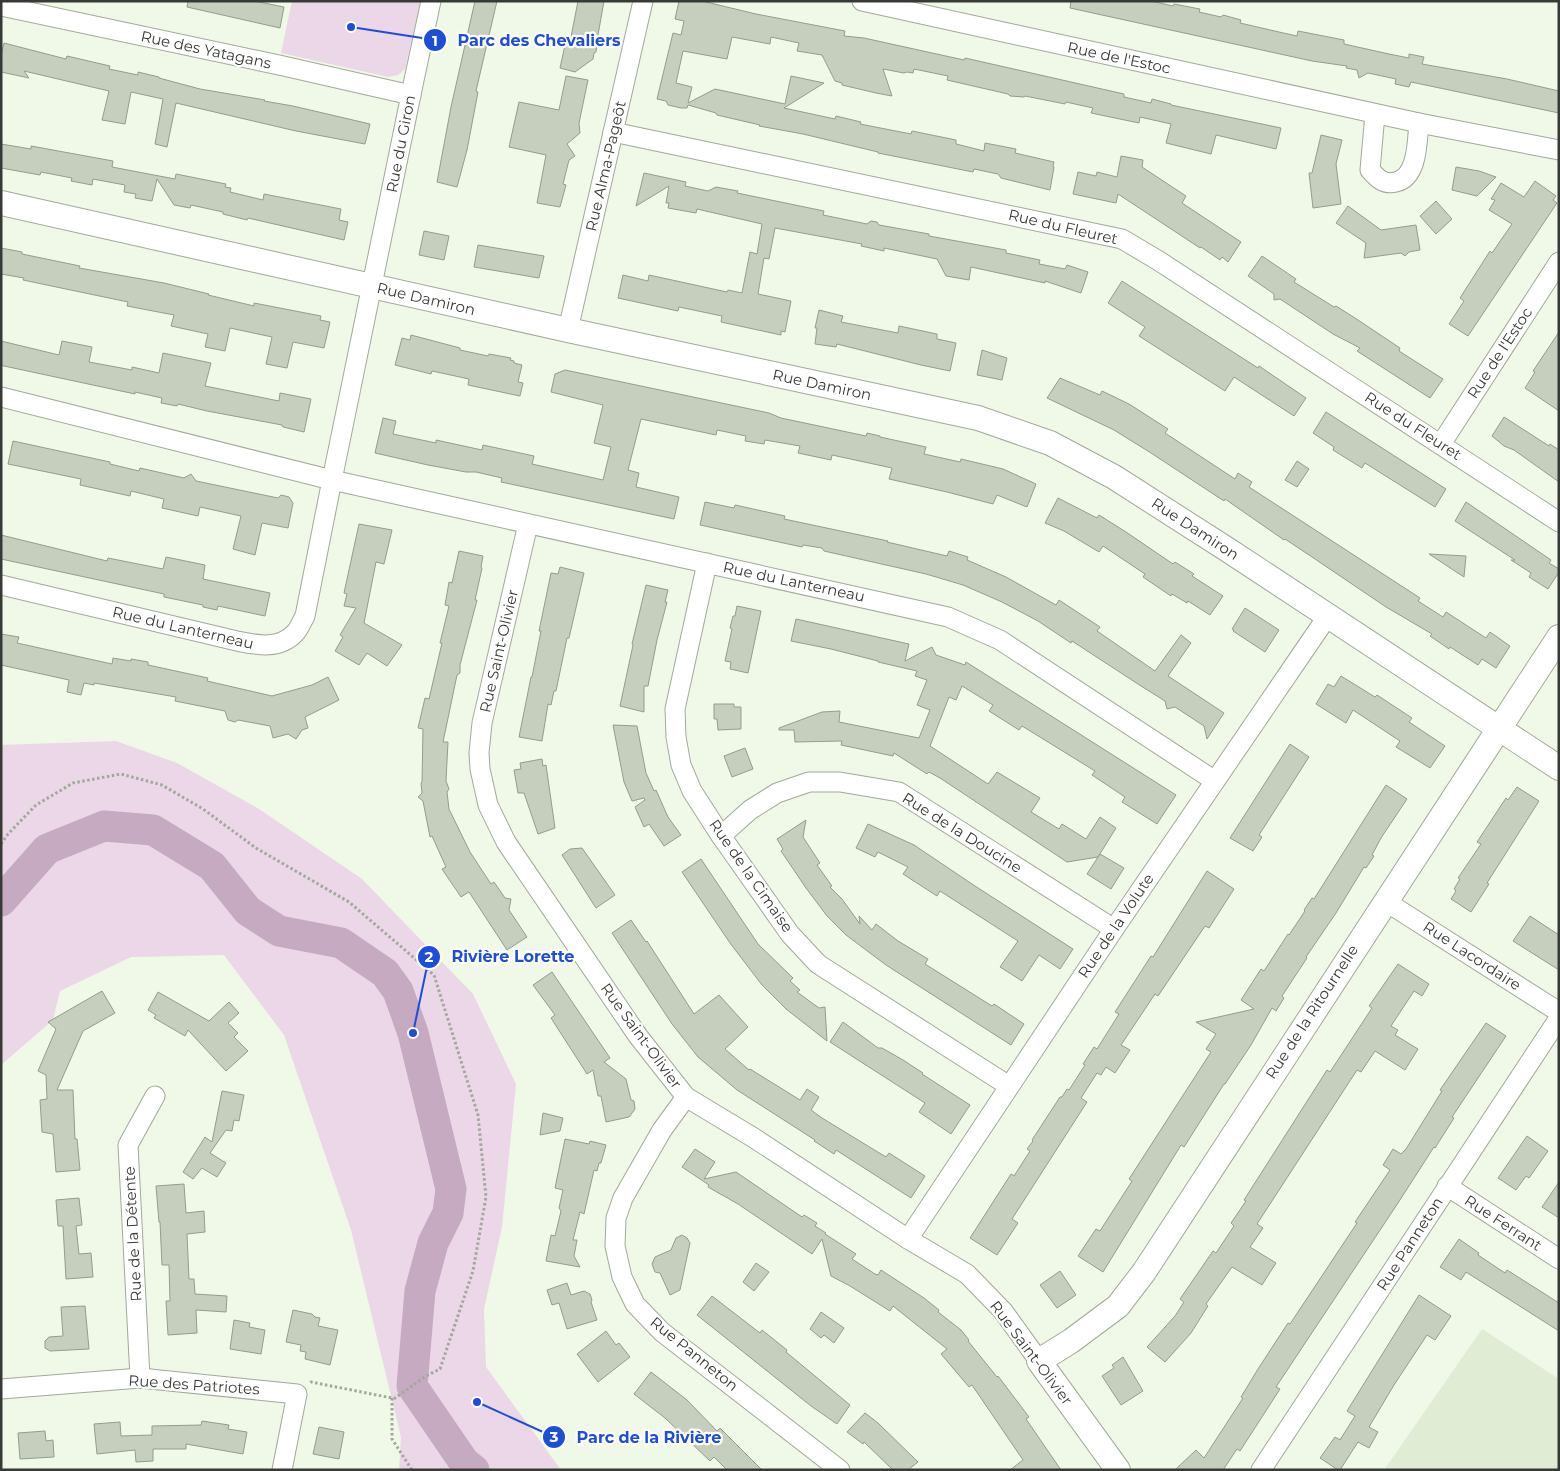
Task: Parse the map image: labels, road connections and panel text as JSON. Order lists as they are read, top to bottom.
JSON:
{
  "streets": {
    "street": [
      "Rue des Yatagans",
      "Rue de l'Estoc",
      "Rue du Giron",
      "Rue Alma-Pageôt",
      "Rue du Fleuret",
      "Rue Damiron",
      "Rue du Lanterneau",
      "Rue Saint-Olivier",
      "Rue de la Doucine",
      "Rue de la Cimaise",
      "Rue de la Volute",
      "Rue Lacordaire",
      "Rue de la Ritournelle",
      "Rue Ferrant",
      "Rue de la Détente",
      "Rue Panneton",
      "Rue des Patriotes"
    ]
  },
  "crossings": [
    ["Rue des Yatagans", "Rue du Giron"],
    ["Rue de l'Estoc", "Rue du Fleuret"],
    ["Rue du Giron", "Rue Damiron"],
    ["Rue du Giron", "Rue du Lanterneau"],
    ["Rue Alma-Pageôt", "Rue du Fleuret"],
    ["Rue Alma-Pageôt", "Rue Damiron"],
    ["Rue Damiron", "Rue du Lanterneau"],
    ["Rue Damiron", "Rue de la Volute"],
    ["Rue Damiron", "Rue de la Ritournelle"],
    ["Rue du Lanterneau", "Rue Saint-Olivier"],
    ["Rue du Lanterneau", "Rue de la Cimaise"],
    ["Rue du Lanterneau", "Rue de la Volute"],
    ["Rue Saint-Olivier", "Rue de la Volute"],
    ["Rue Saint-Olivier", "Rue de la Ritournelle"],
    ["Rue Saint-Olivier", "Rue Panneton"],
    ["Rue de la Doucine", "Rue de la Cimaise"],
    ["Rue de la Doucine", "Rue de la Volute"],
    ["Rue de la Cimaise", "Rue de la Volute"],
    ["Rue Lacordaire", "Rue de la Ritournelle"],
    ["Rue Ferrant", "Rue Panneton"],
    ["Rue de la Détente", "Rue des Patriotes"]
  ],
  "places": ["Parc des Chevaliers", "Rivière Lorette", "Parc de la Rivière"]
}
